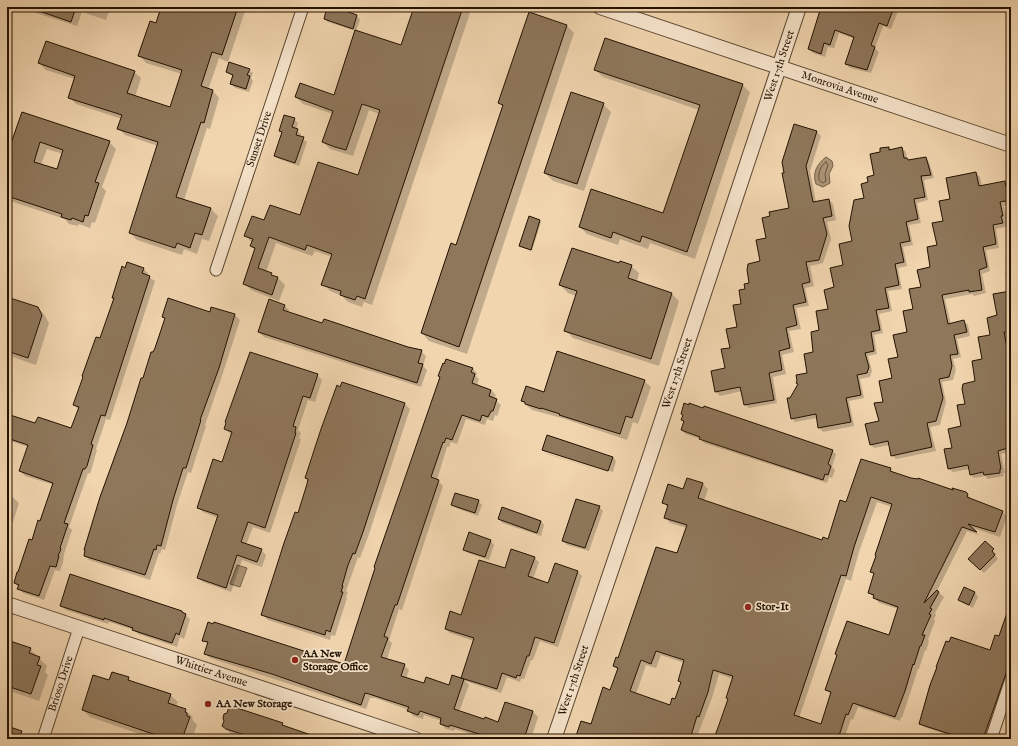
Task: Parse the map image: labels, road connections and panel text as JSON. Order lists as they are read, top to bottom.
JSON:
{
  "streets": {
    "street": [
      "West 17th Street",
      "Monrovia Avenue",
      "Sunset Drive",
      "Whittier Avenue",
      "Brioso Drive"
    ]
  },
  "crossings": [
    ["West 17th Street", "Monrovia Avenue"],
    ["Whittier Avenue", "Brioso Drive"]
  ],
  "places": ["Stor-It", "AA New Storage Office", "AA New Storage"]
}
